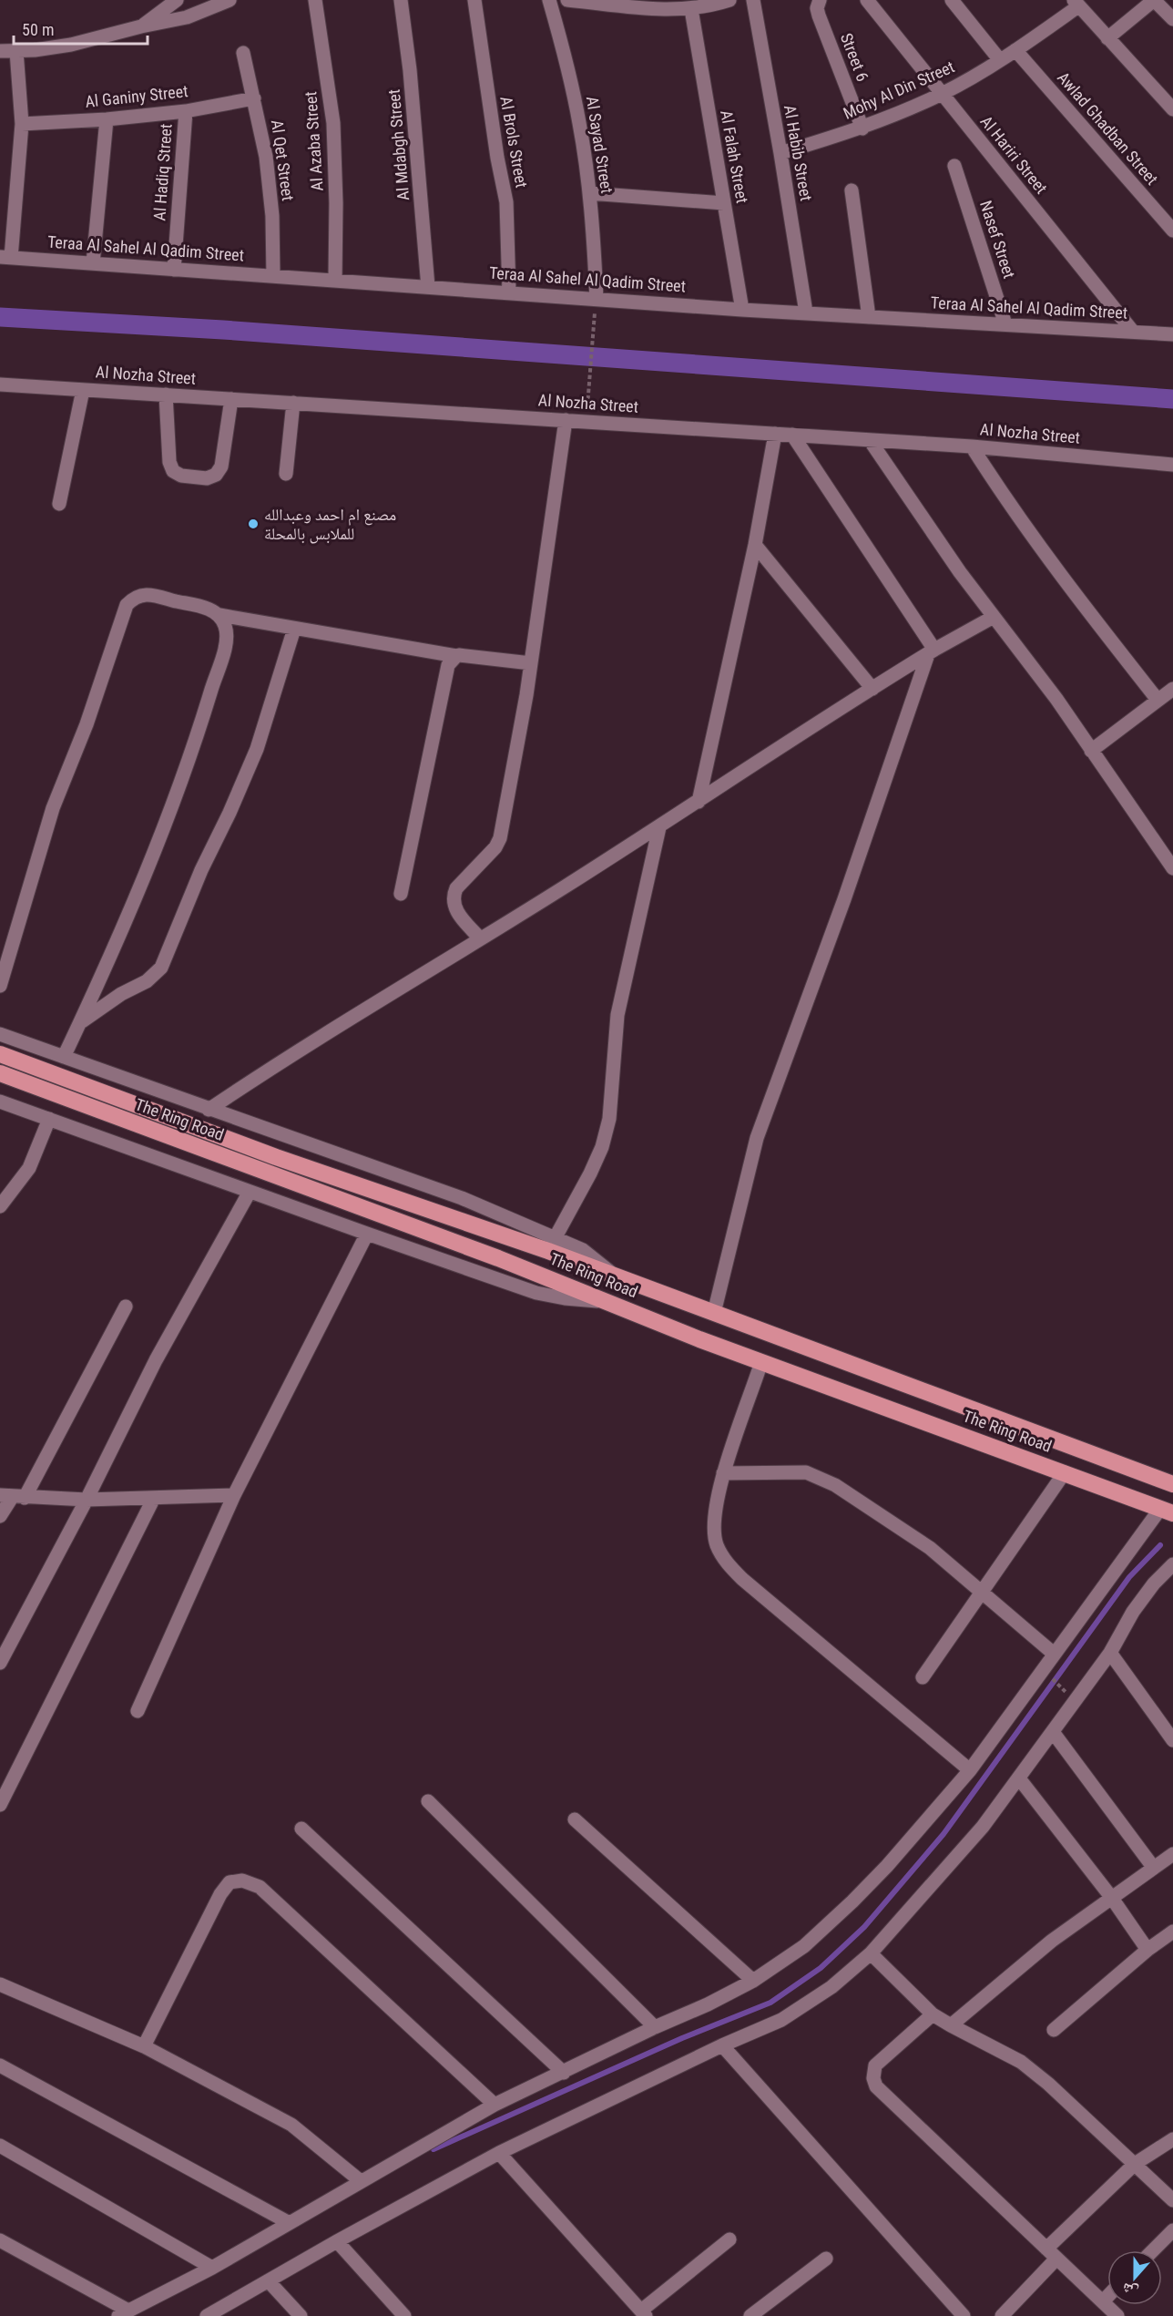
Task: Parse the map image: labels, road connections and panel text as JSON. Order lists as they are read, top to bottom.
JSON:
{
  "streets": {
    "highway": ["The Ring Road"],
    "street": [
      "Street 6",
      "Mohy Al Din Street",
      "Al Ganiny Street",
      "Awlad Ghadban Street",
      "Al Azaba Street",
      "Al Brols Street",
      "Al Mdabgh Street",
      "Al Sayad Street",
      "Al Habib Street",
      "Al Hariri Street",
      "Al Falah Street",
      "Al Qet Street",
      "Al Hadiq Street",
      "Nasef Street",
      "Teraa Al Sahel Al Qadim Street",
      "Al Nozha Street"
    ]
  },
  "crossings": [
    ["Street 6", "Mohy Al Din Street"],
    ["Mohy Al Din Street", "Awlad Ghadban Street"],
    ["Mohy Al Din Street", "Al Habib Street"],
    ["Mohy Al Din Street", "Al Hariri Street"],
    ["Al Ganiny Street", "Al Qet Street"],
    ["Al Ganiny Street", "Al Hadiq Street"],
    ["Al Azaba Street", "Teraa Al Sahel Al Qadim Street"],
    ["Al Brols Street", "Teraa Al Sahel Al Qadim Street"],
    ["Al Mdabgh Street", "Teraa Al Sahel Al Qadim Street"],
    ["Al Sayad Street", "Teraa Al Sahel Al Qadim Street"],
    ["Al Habib Street", "Teraa Al Sahel Al Qadim Street"],
    ["Al Hariri Street", "Teraa Al Sahel Al Qadim Street"],
    ["Al Falah Street", "Teraa Al Sahel Al Qadim Street"],
    ["Al Qet Street", "Teraa Al Sahel Al Qadim Street"],
    ["Al Hadiq Street", "Teraa Al Sahel Al Qadim Street"],
    ["Nasef Street", "Teraa Al Sahel Al Qadim Street"]
  ],
  "places": ["مصنع ام احمد وعبدالله للملابس بالمحلة"],
  "scale_bar": "50 m",
  "north": "bottom"
}
